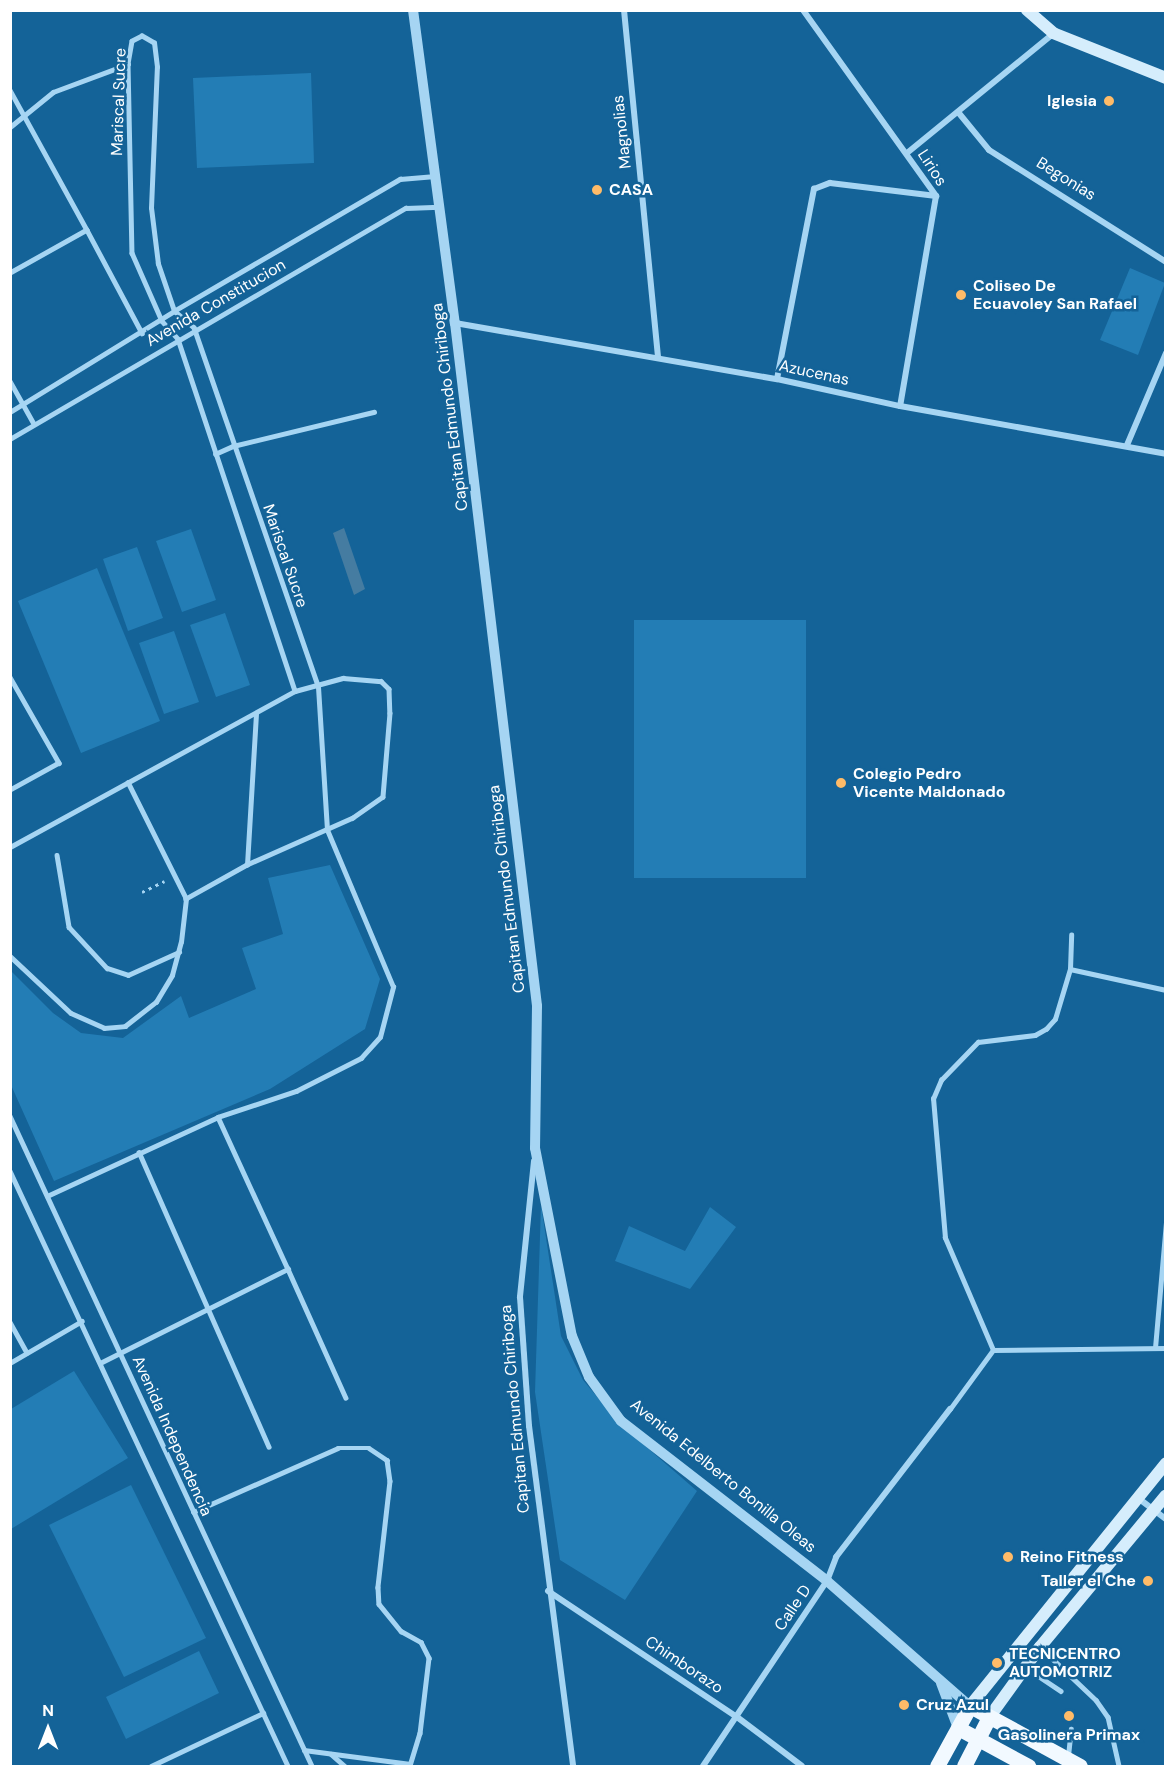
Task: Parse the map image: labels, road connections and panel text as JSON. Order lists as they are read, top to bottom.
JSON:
{
  "streets": {
    "street": [
      "Magnolias",
      "Lirios",
      "Begonias",
      "Azucenas",
      "Capitan Edmundo Chiriboga",
      "Avenida Edelberto Bonilla Oleas",
      "Calle D",
      "Chimborazo"
    ],
    "lane": ["Mariscal Sucre", "Avenida Constitucion", "Avenida Independencia"]
  },
  "crossings": [
    ["Mariscal Sucre", "Avenida Constitucion"],
    ["Mariscal Sucre", "Avenida Independencia"],
    ["Magnolias", "Azucenas"],
    ["Lirios", "Azucenas"],
    ["Avenida Constitucion", "Capitan Edmundo Chiriboga"],
    ["Azucenas", "Capitan Edmundo Chiriboga"],
    ["Capitan Edmundo Chiriboga", "Avenida Edelberto Bonilla Oleas"],
    ["Capitan Edmundo Chiriboga", "Chimborazo"],
    ["Avenida Edelberto Bonilla Oleas", "Calle D"],
    ["Calle D", "Chimborazo"]
  ],
  "places": [
    "Iglesia",
    "CASA",
    "Coliseo De Ecuavoley San Rafael",
    "Colegio Pedro Vicente Maldonado",
    "Reino Fitness",
    "Taller el Che",
    "TECNICENTRO AUTOMOTRIZ",
    "Cruz Azul",
    "Gasolinera Primax"
  ],
  "north": "top"
}
